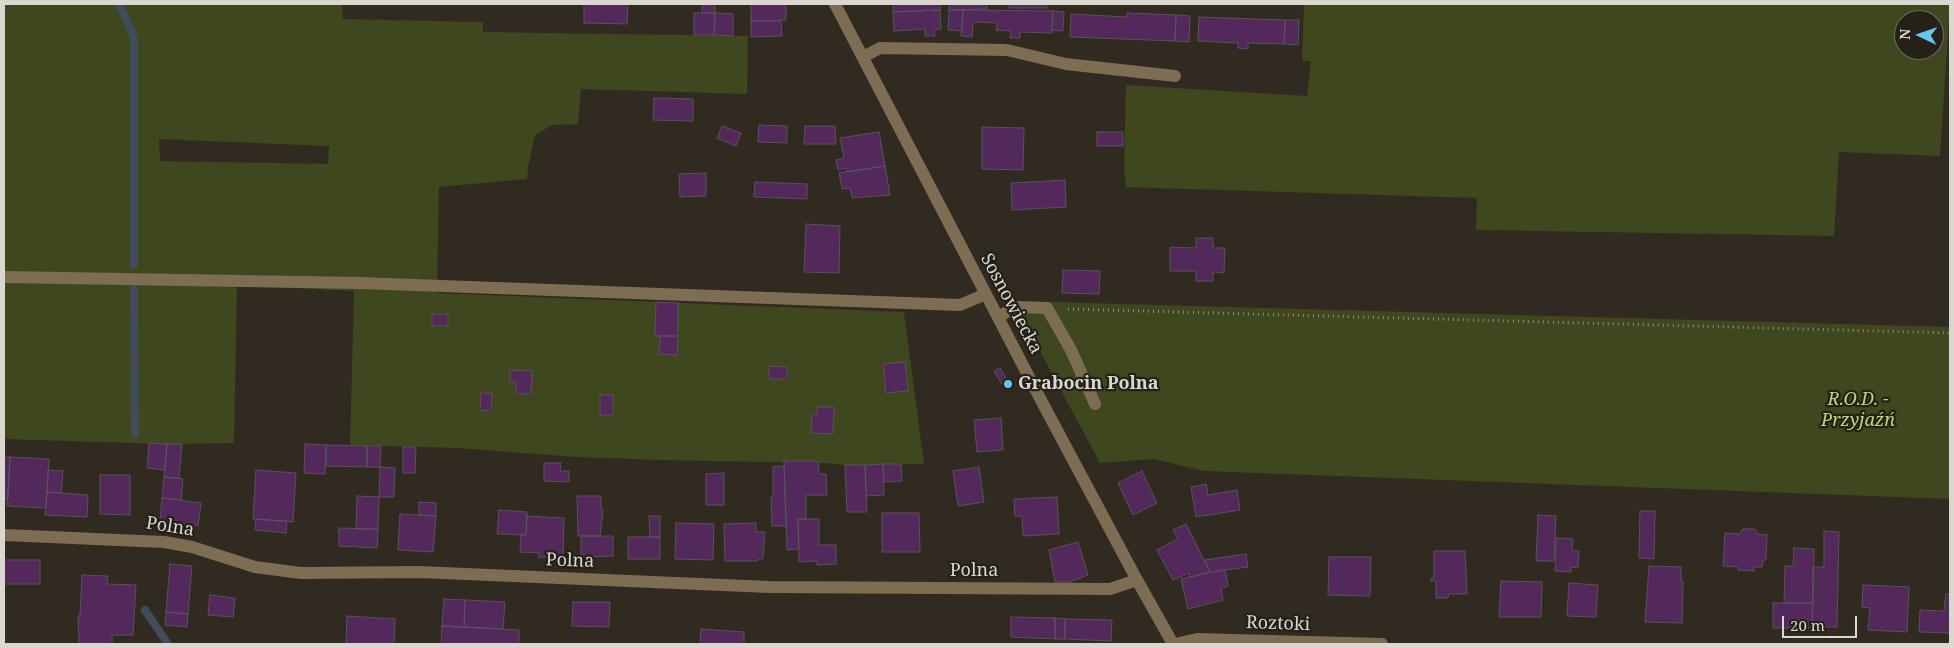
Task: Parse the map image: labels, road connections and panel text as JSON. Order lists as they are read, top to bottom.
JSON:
{
  "streets": {
    "street": ["Sosnowiecka", "Polna", "Roztoki"]
  },
  "crossings": [
    ["Sosnowiecka", "Polna"],
    ["Sosnowiecka", "Roztoki"]
  ],
  "parks": ["R.O.D. - Przyjaźń"],
  "places": ["Grabocin Polna"],
  "scale_bar": "20 m",
  "north": "left"
}
